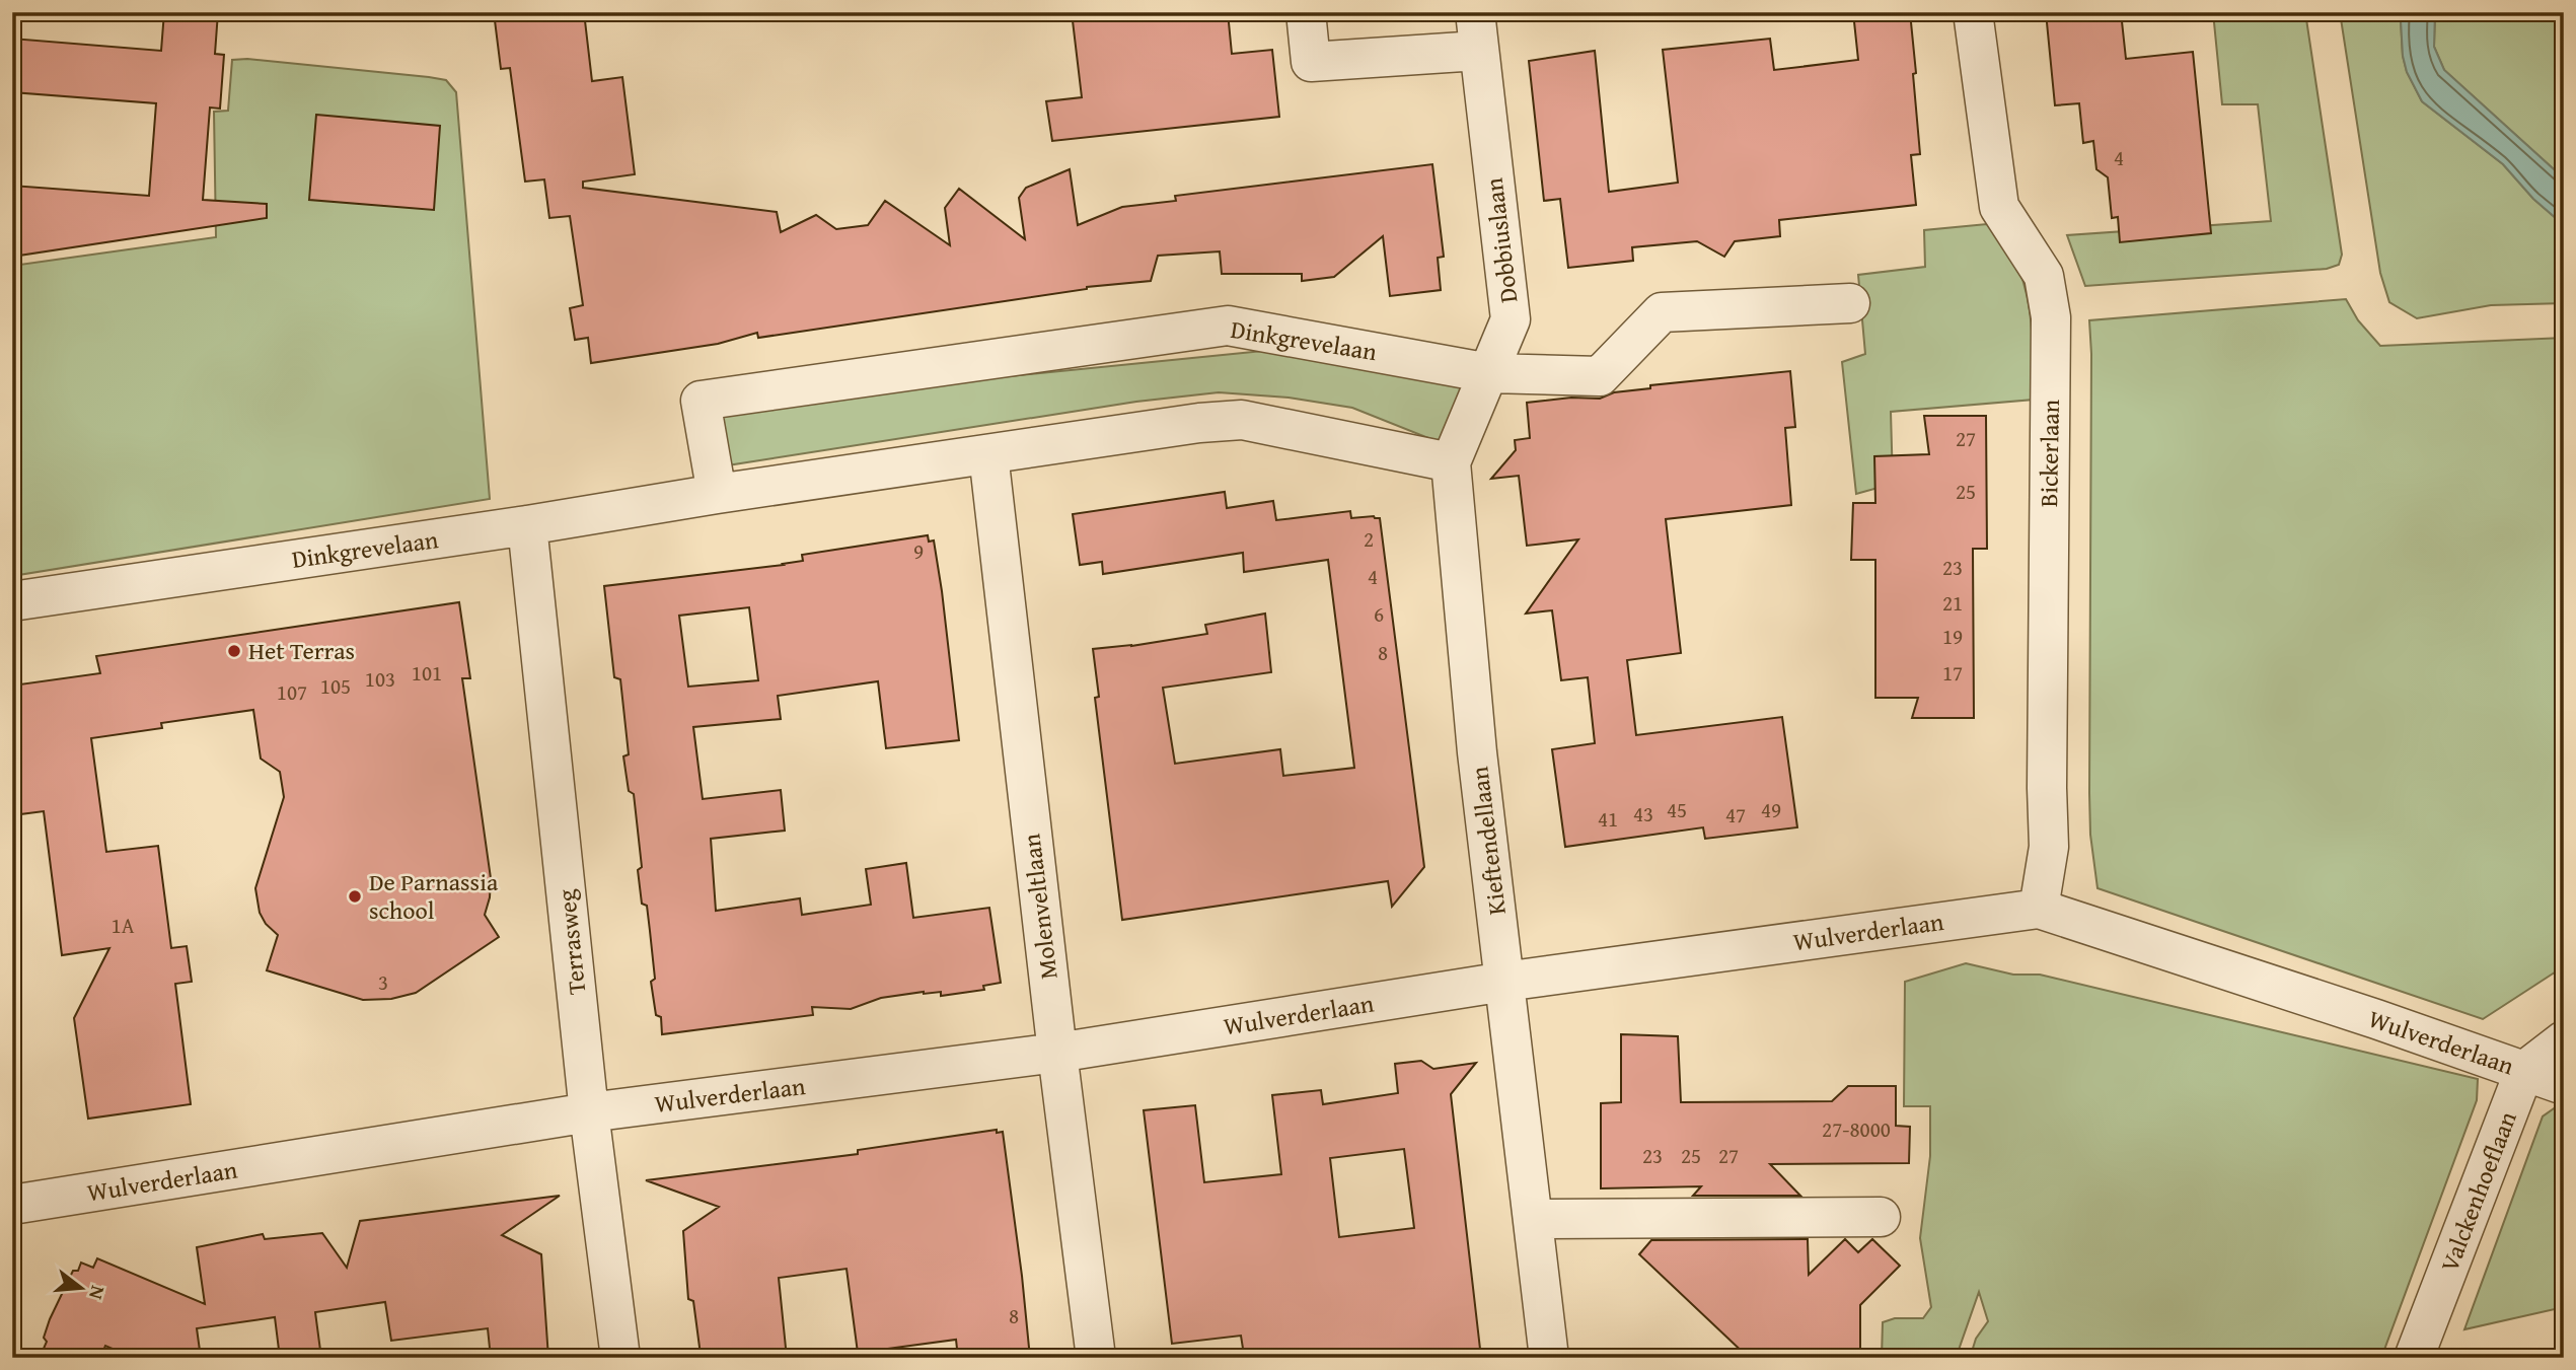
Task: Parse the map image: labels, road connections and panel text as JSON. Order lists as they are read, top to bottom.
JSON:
{
  "streets": {
    "street": [
      "Dobbiuslaan",
      "Dinkgrevelaan",
      "Bickerlaan",
      "Kieftendellaan",
      "Molenveltlaan",
      "Wulverderlaan",
      "Terrasweg",
      "Valckenhoeflaan"
    ]
  },
  "crossings": [
    ["Dobbiuslaan", "Dinkgrevelaan"],
    ["Dobbiuslaan", "Kieftendellaan"],
    ["Dinkgrevelaan", "Kieftendellaan"],
    ["Dinkgrevelaan", "Molenveltlaan"],
    ["Dinkgrevelaan", "Terrasweg"],
    ["Bickerlaan", "Wulverderlaan"],
    ["Kieftendellaan", "Wulverderlaan"],
    ["Molenveltlaan", "Wulverderlaan"],
    ["Wulverderlaan", "Terrasweg"],
    ["Wulverderlaan", "Valckenhoeflaan"]
  ],
  "places": ["Het Terras", "De Parnassia school"],
  "house_numbers": [
    "4",
    "27",
    "25",
    "2",
    "9",
    "23",
    "4",
    "21",
    "6",
    "19",
    "8",
    "101",
    "17",
    "103",
    "105",
    "107",
    "45",
    "49",
    "43",
    "47",
    "41",
    "1A",
    "3",
    "27-8000",
    "23",
    "25",
    "27",
    "8"
  ],
  "north": "right"
}
